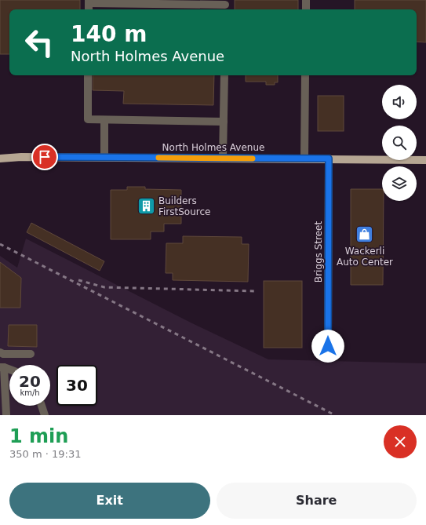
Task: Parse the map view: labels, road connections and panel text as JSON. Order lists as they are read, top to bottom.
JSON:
{
  "streets": {
    "main road": ["North Holmes Avenue"],
    "street": ["Briggs Street"]
  },
  "crossings": [
    ["North Holmes Avenue", "Briggs Street"]
  ],
  "places": {
    "building": ["Builders FirstSource"],
    "shop": ["Wackerli Auto Center"]
  },
  "page": {
    "turn": ["140 m", "North Holmes Avenue"],
    "speed": "20 km/h",
    "limit": "30",
    "heading": ["1 min", "350 m · 19:31"],
    "buttons": ["Exit", "Share"]
  }
}
